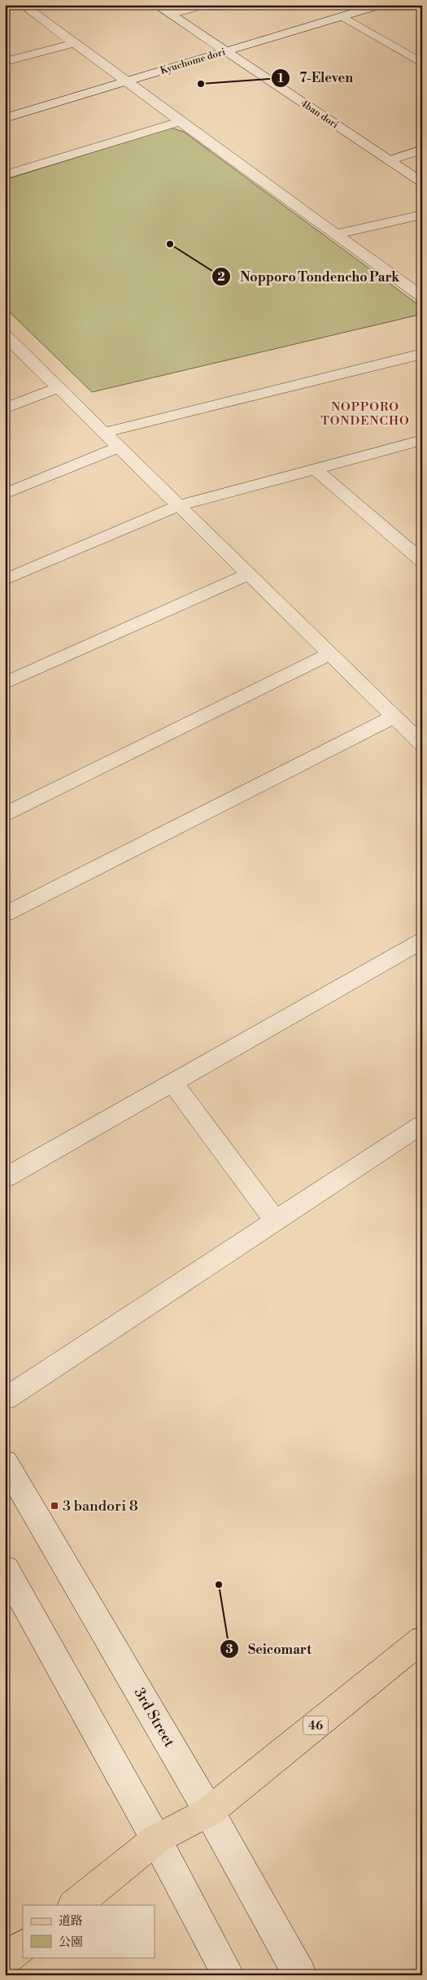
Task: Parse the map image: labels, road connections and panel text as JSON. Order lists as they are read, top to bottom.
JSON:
{
  "streets": {
    "main road": ["46"],
    "street": ["Kyuchome dori", "4ban dori", "3rd Street"]
  },
  "crossings": [
    ["Kyuchome dori", "4ban dori"],
    ["3rd Street", "46"]
  ],
  "districts": ["NOPPORO TONDENCHO"],
  "places": {
    "other": ["7-Eleven", "Nopporo Tondencho Park", "Seicomart"],
    "transit": ["3 bandori 8"]
  },
  "legend": ["道路", "公園"]
}
